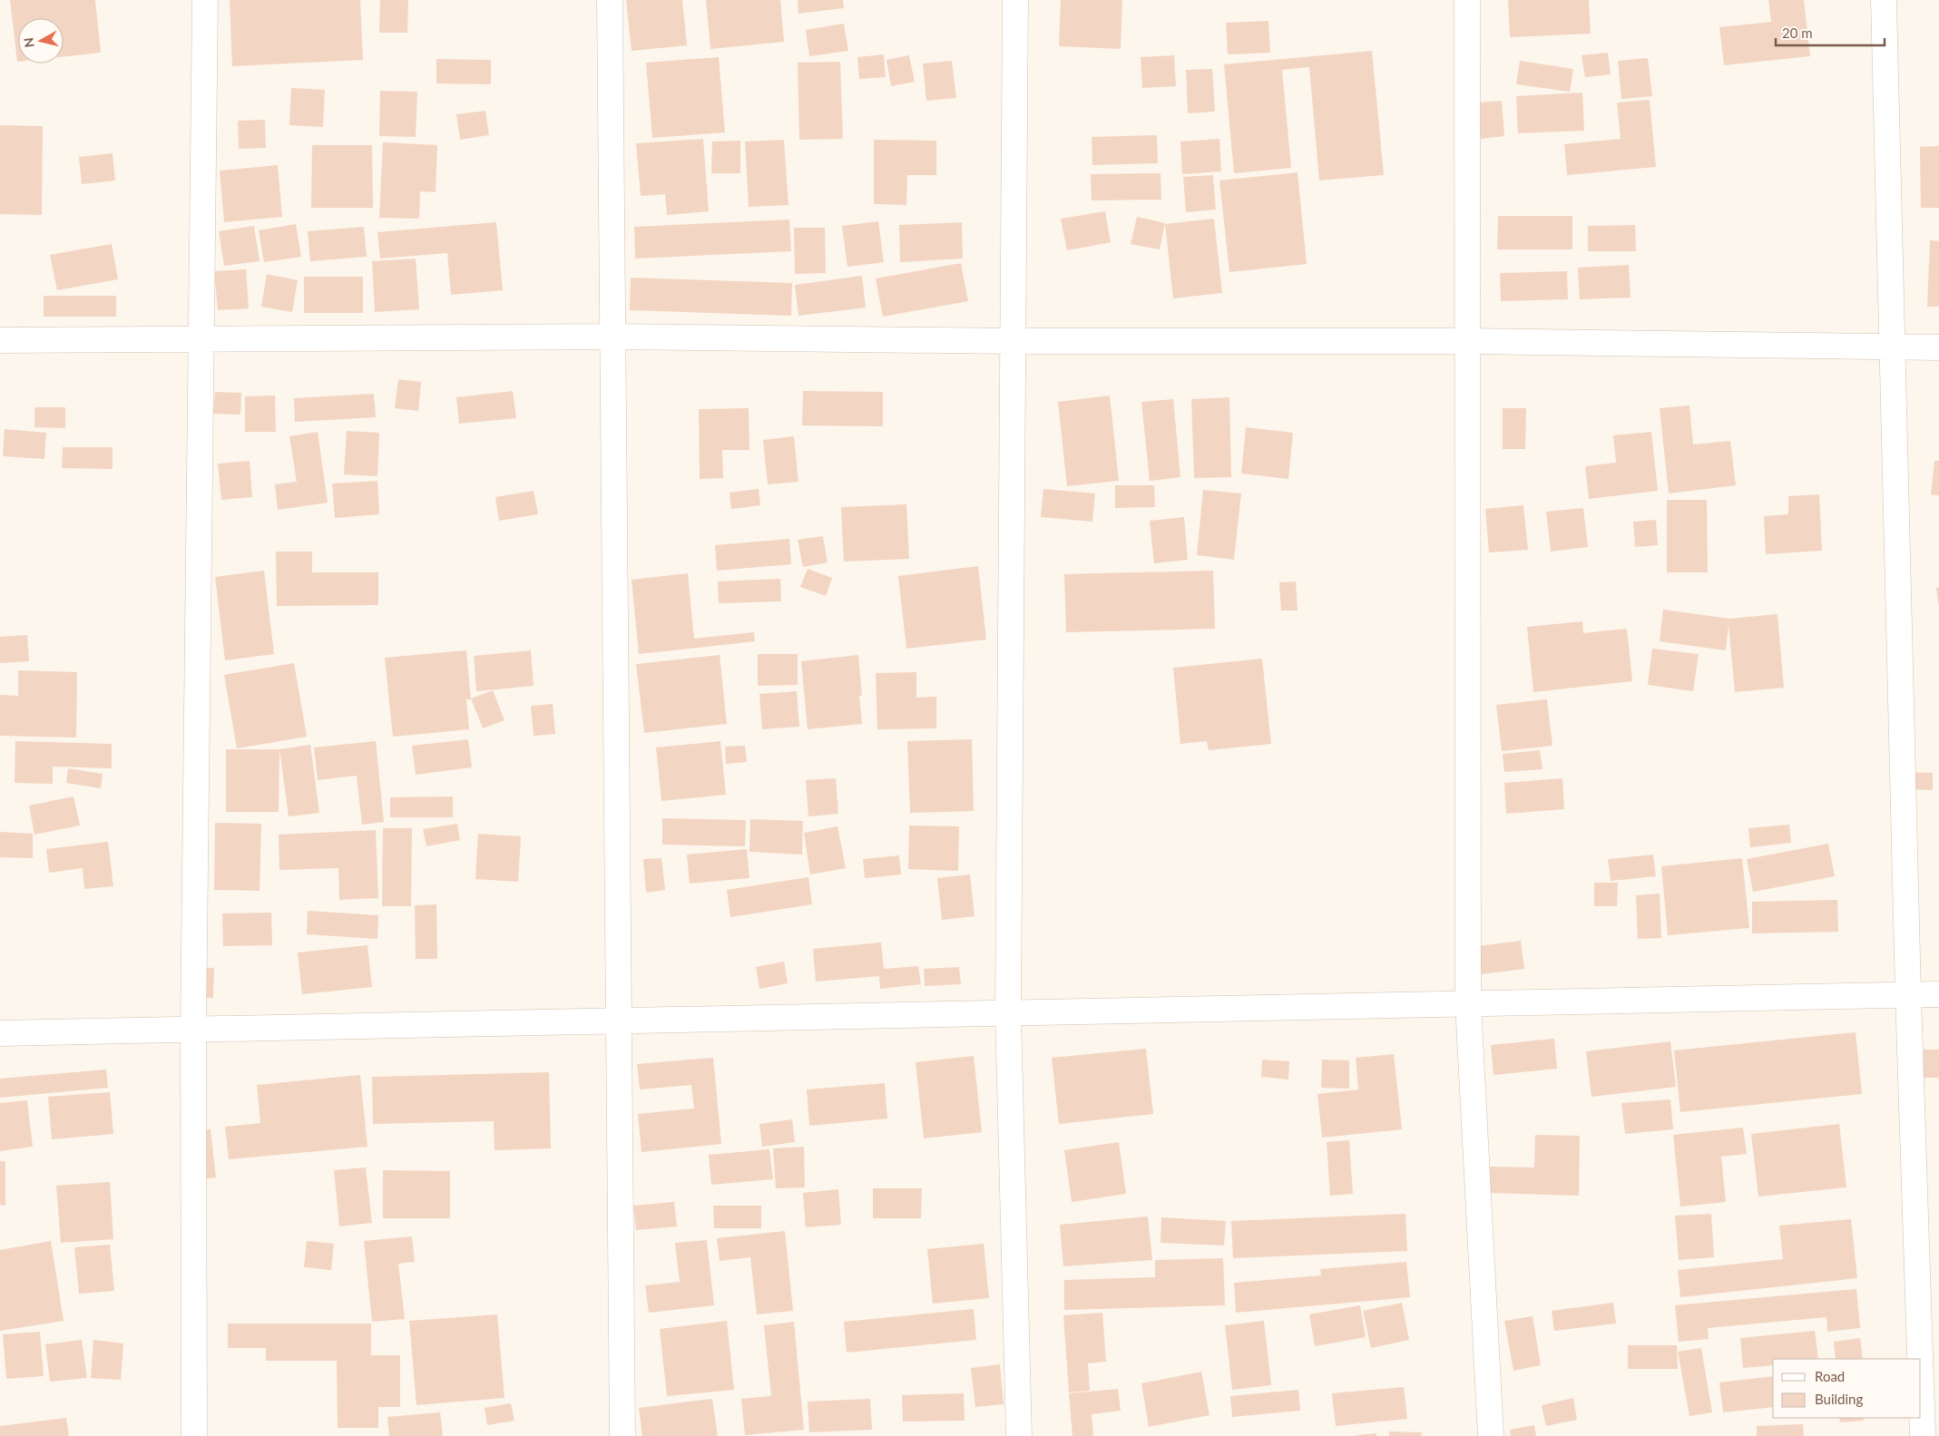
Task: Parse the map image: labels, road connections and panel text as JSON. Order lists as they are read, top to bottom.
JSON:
{
  "legend": ["Road", "Building"],
  "scale_bar": "20 m",
  "north": "left"
}
